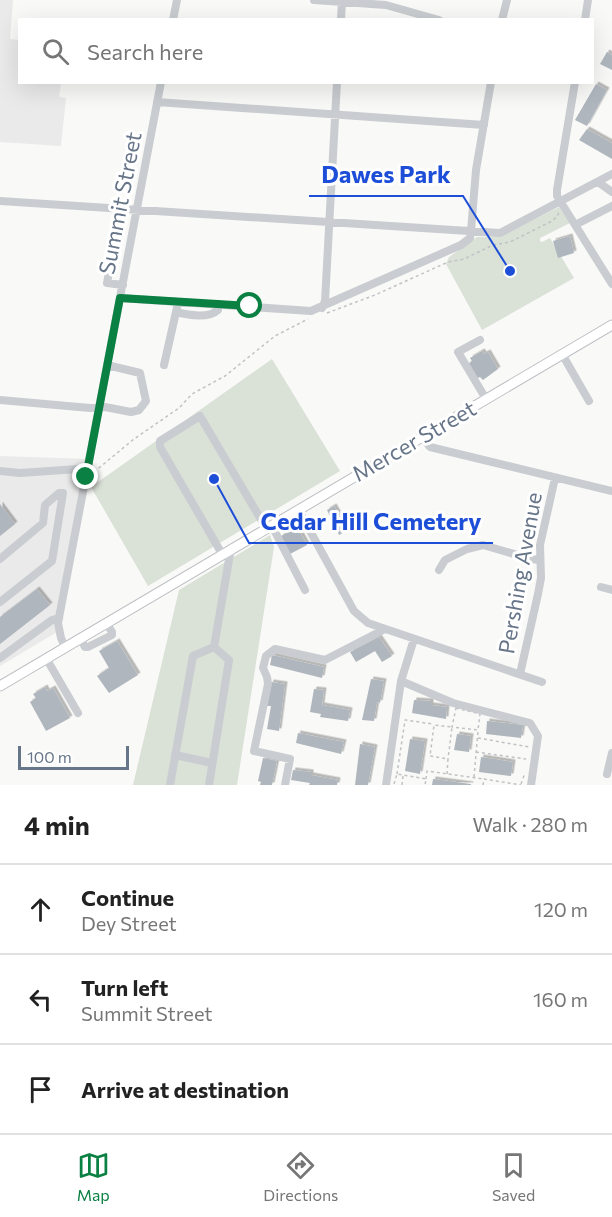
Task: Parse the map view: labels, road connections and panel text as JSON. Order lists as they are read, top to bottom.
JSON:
{
  "streets": {
    "main road": ["Mercer Street"],
    "street": ["Summit Street", "Pershing Avenue"]
  },
  "crossings": [
    ["Summit Street", "Mercer Street"]
  ],
  "places": ["Dawes Park", "Cedar Hill Cemetery"],
  "scale_bar": "100 m",
  "page": {
    "search": "Search here",
    "scale": "100 m",
    "heading": ["4 min", "Walk · 280 m"],
    "list": [
      ["Continue", "Dey Street", "120 m"],
      ["Turn left", "Summit Street", "160 m"],
      "Arrive at destination"
    ],
    "nav": ["Map", "Directions", "Saved"]
  }
}
